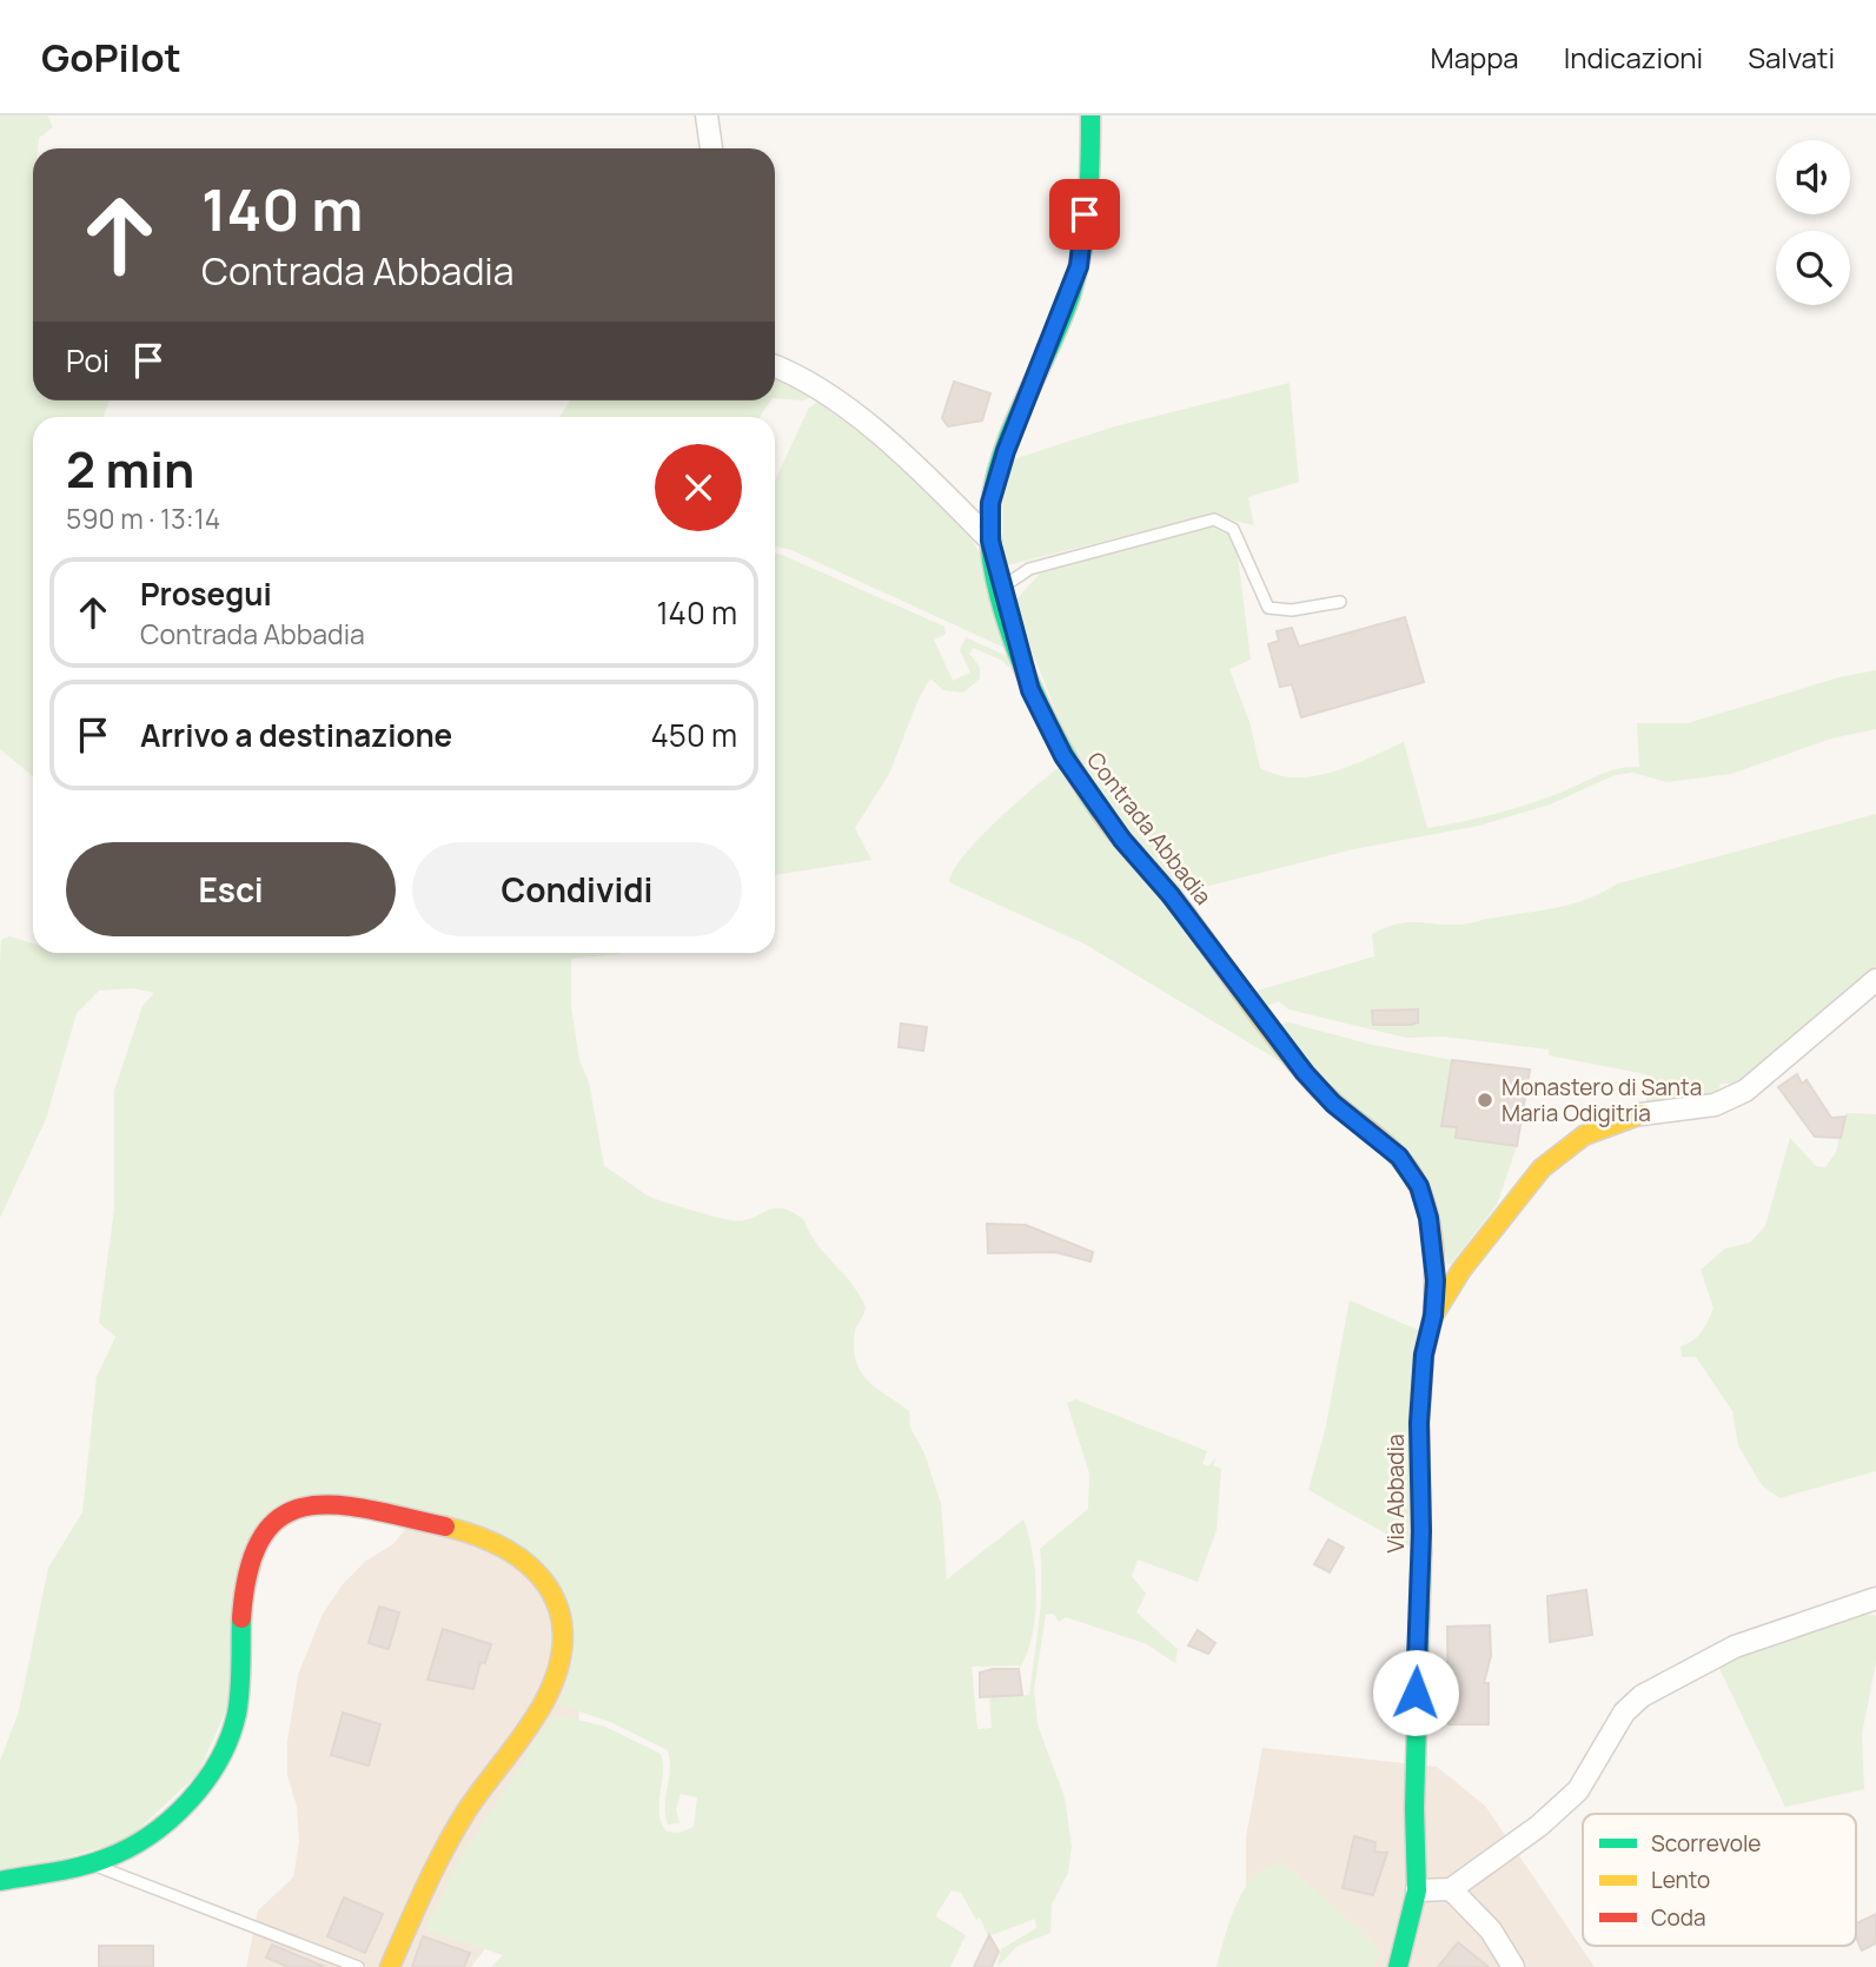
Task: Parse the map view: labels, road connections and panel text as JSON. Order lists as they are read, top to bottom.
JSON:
{
  "streets": {
    "street": ["Contrada Abbadia", "Via Abbadia"]
  },
  "crossings": [
    ["Contrada Abbadia", "Via Abbadia"]
  ],
  "places": ["Monastero di Santa Maria Odigitria"],
  "legend": ["Scorrevole", "Lento", "Coda"],
  "page": {
    "header": "GoPilot",
    "nav": ["Mappa", "Indicazioni", "Salvati"],
    "turn": ["140 m", "Contrada Abbadia"],
    "then": "Poi",
    "heading": ["2 min", "590 m · 13:14"],
    "list": [
      {
        "name": "Prosegui",
        "note": "Contrada Abbadia",
        "value": "140 m"
      },
      {
        "name": "Arrivo a destinazione",
        "value": "450 m"
      }
    ],
    "buttons": ["Esci", "Condividi"]
  }
}
